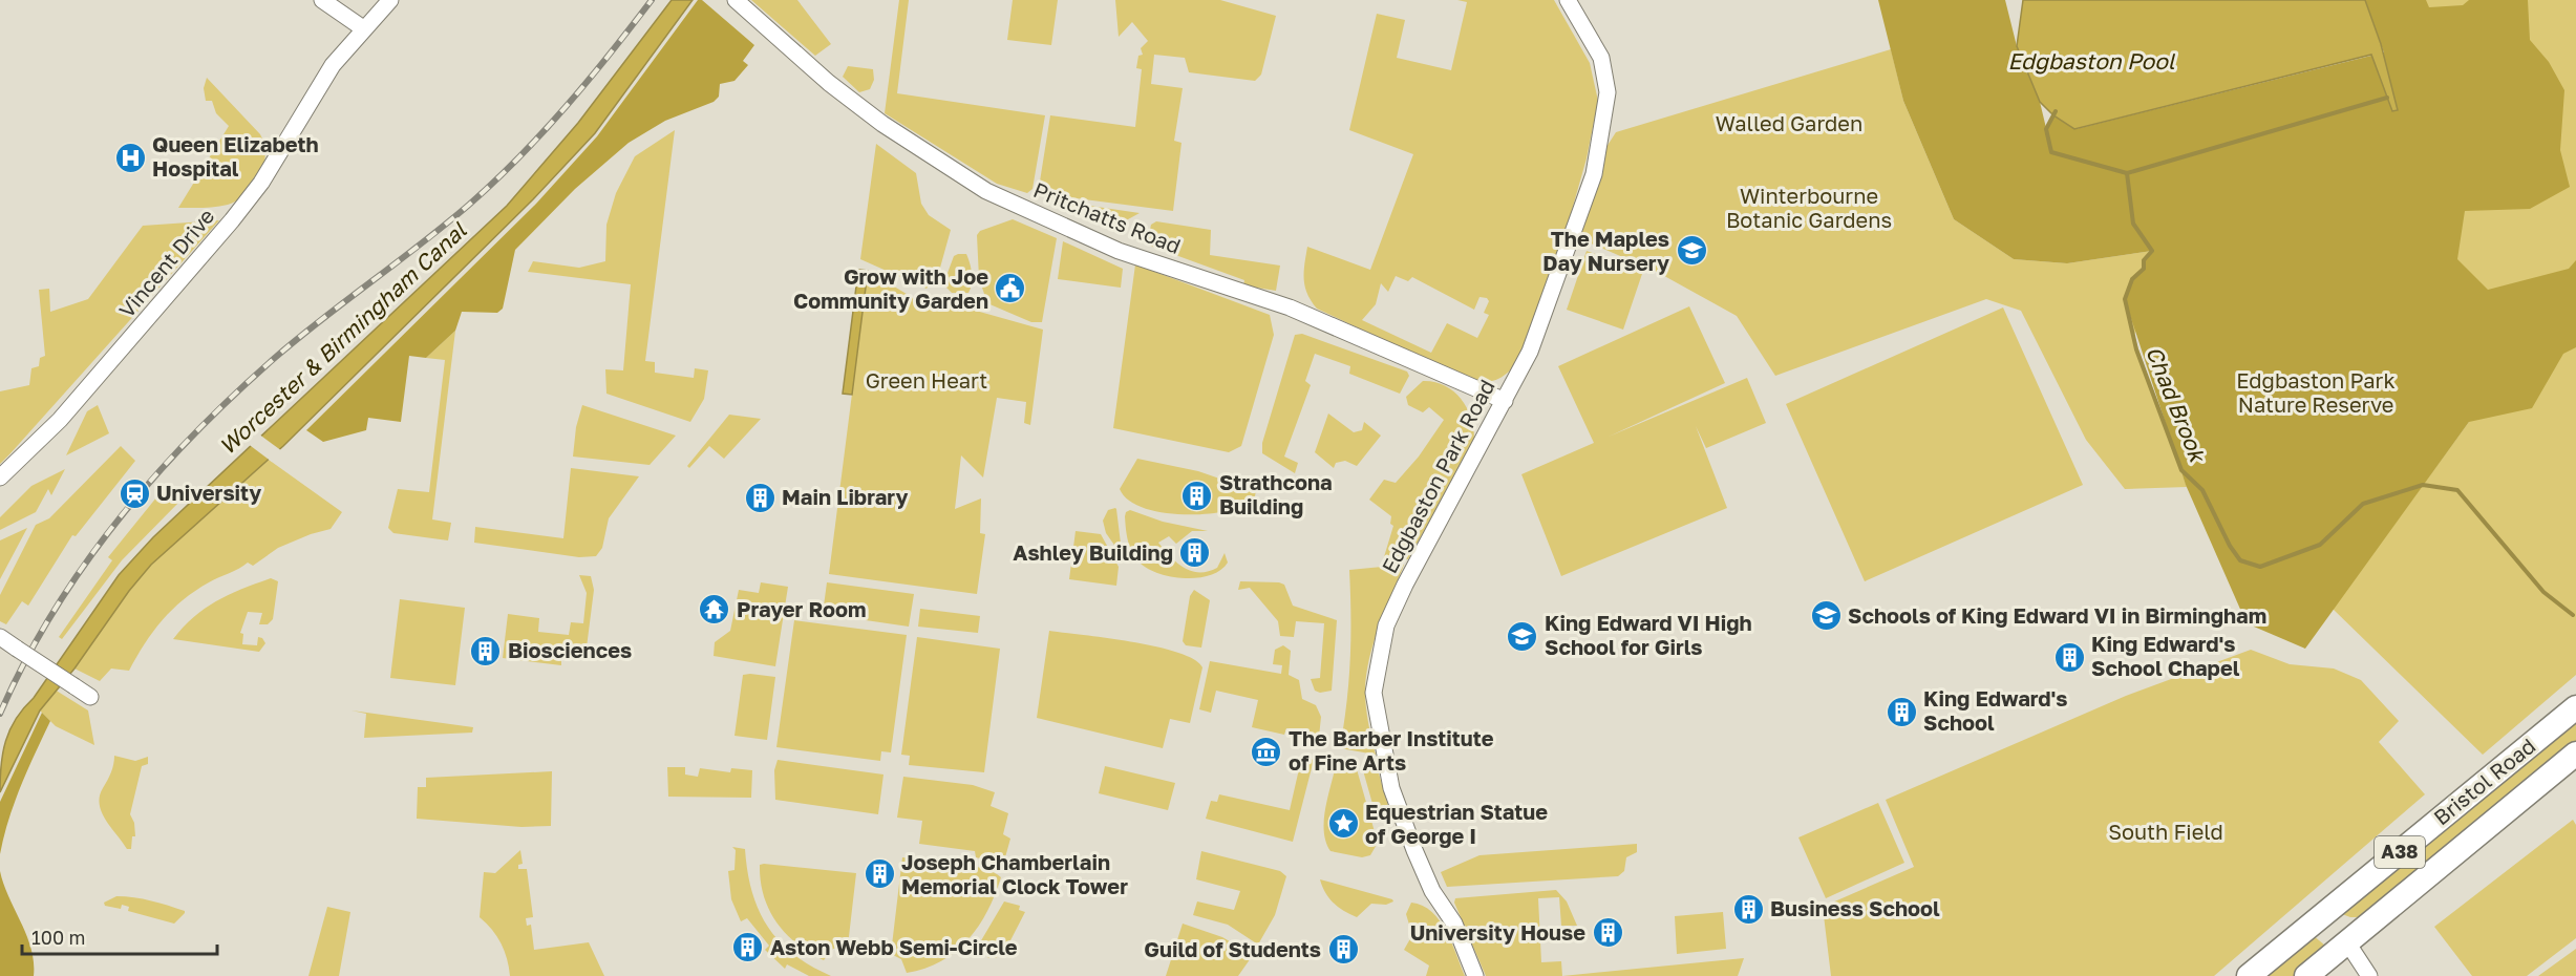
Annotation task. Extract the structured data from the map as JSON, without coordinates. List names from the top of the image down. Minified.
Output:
{"streets":{"highway":["Bristol Road","A38"],"street":["Pritchatts Road","Vincent Drive","Edgbaston Park Road"]},"crossings":[["Pritchatts Road","Edgbaston Park Road"]],"water":["Edgbaston Pool","Worcester & Birmingham Canal","Chad Brook"],"parks":["Walled Garden","Winterbourne Botanic Gardens","Green Heart","Edgbaston Park Nature Reserve","South Field"],"places":{"hospital":["Queen Elizabeth Hospital"],"school or university":["The Maples Day Nursery","Schools of King Edward VI in Birmingham","King Edward VI High School for Girls"],"public building":["Grow with Joe Community Garden"],"station":["University"],"building":["Strathcona Building","Main Library","Ashley Building","Biosciences","King Edward's School Chapel","King Edward's School","Joseph Chamberlain Memorial Clock Tower","Business School","University House","Aston Webb Semi-Circle","Guild of Students"],"temple":["Prayer Room"],"museum":["The Barber Institute of Fine Arts"],"place":["Equestrian Statue of George I"]},"scale_bar":"100 m"}
